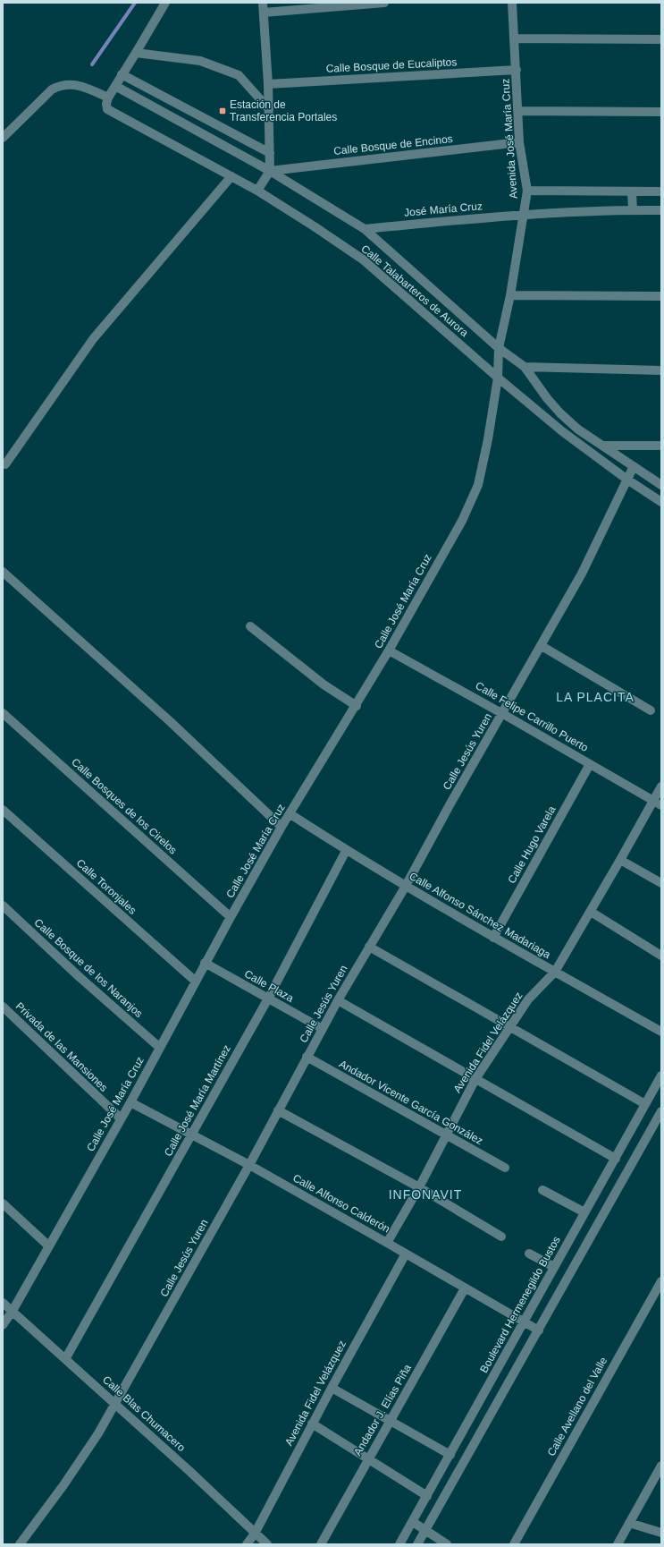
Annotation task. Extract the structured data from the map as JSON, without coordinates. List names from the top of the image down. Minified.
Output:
{"streets":{"street":["Calle Bosque de Eucaliptos","Avenida José María Cruz","Calle Bosque de Encinos","José María Cruz","Calle Talabarteros de Aurora","Calle José María Cruz","Calle Felipe Carrillo Puerto","Calle Jesús Yuren","Calle Bosques de los Cirelos","Calle Hugo Varela","Calle Toronjales","Calle Alfonso Sánchez Madariaga","Calle Bosque de los Naranjos","Calle Plaza","Avenida Fidel Velázquez","Privada de las Mansiones","Calle José María Martínez","Andador Vicente García González","Calle Alfonso Calderón","Boulevard Hermenegildo Bustos","Calle Avellano del Valle","Andador J. Elías Piña","Calle Blas Chumacero"]},"crossings":[["Calle Bosque de Eucaliptos","Avenida José María Cruz"],["Avenida José María Cruz","Calle Bosque de Encinos"],["Avenida José María Cruz","José María Cruz"],["Avenida José María Cruz","Calle Talabarteros de Aurora"],["Avenida José María Cruz","Calle José María Cruz"],["Calle Bosque de Encinos","Calle Talabarteros de Aurora"],["José María Cruz","Calle Talabarteros de Aurora"],["Calle Talabarteros de Aurora","Calle José María Cruz"],["Calle Talabarteros de Aurora","Calle Jesús Yuren"],["Calle José María Cruz","Calle Felipe Carrillo Puerto"],["Calle José María Cruz","Calle Bosques de los Cirelos"],["Calle José María Cruz","Calle Toronjales"],["Calle José María Cruz","Calle Alfonso Sánchez Madariaga"],["Calle José María Cruz","Calle Bosque de los Naranjos"],["Calle José María Cruz","Calle Plaza"],["Calle José María Cruz","Privada de las Mansiones"],["Calle José María Cruz","Calle Alfonso Calderón"],["Calle José María Cruz","Calle Blas Chumacero"],["Calle Felipe Carrillo Puerto","Calle Jesús Yuren"],["Calle Felipe Carrillo Puerto","Calle Hugo Varela"],["Calle Felipe Carrillo Puerto","Avenida Fidel Velázquez"],["Calle Jesús Yuren","Calle Alfonso Sánchez Madariaga"],["Calle Jesús Yuren","Calle Plaza"],["Calle Jesús Yuren","Andador Vicente García González"],["Calle Jesús Yuren","Calle Alfonso Calderón"],["Calle Jesús Yuren","Calle Blas Chumacero"],["Calle Hugo Varela","Calle Alfonso Sánchez Madariaga"],["Calle Alfonso Sánchez Madariaga","Avenida Fidel Velázquez"],["Calle Alfonso Sánchez Madariaga","Calle José María Martínez"],["Calle Plaza","Calle José María Martínez"],["Avenida Fidel Velázquez","Andador Vicente García González"],["Avenida Fidel Velázquez","Calle Alfonso Calderón"],["Avenida Fidel Velázquez","Calle Blas Chumacero"],["Calle José María Martínez","Calle Alfonso Calderón"],["Calle José María Martínez","Calle Blas Chumacero"],["Calle Alfonso Calderón","Boulevard Hermenegildo Bustos"],["Calle Alfonso Calderón","Andador J. Elías Piña"]],"districts":["LA PLACITA","INFONAVIT"],"places":{"transit":["Estación de Transferencia Portales"]}}
